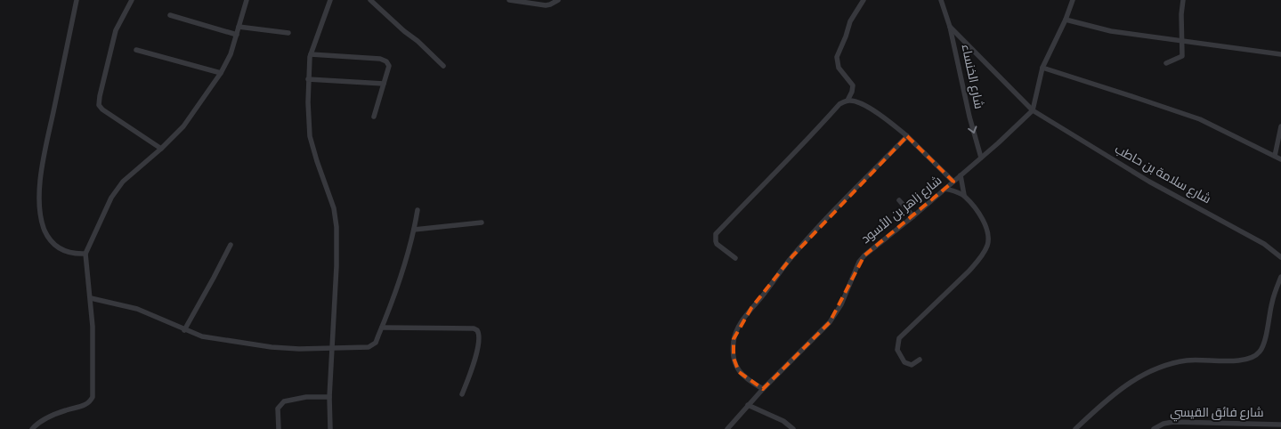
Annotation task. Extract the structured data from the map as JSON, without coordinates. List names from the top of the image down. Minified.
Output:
{"streets":{"street":["شارع الخنساء","شارع سلامة بن حاطب","شارع زاهر بن الأسود","شارع فائق القيسي"]},"crossings":[["شارع الخنساء","شارع سلامة بن حاطب"],["شارع الخنساء","شارع زاهر بن الأسود"],["شارع سلامة بن حاطب","شارع زاهر بن الأسود"]],"one_way":["شارع الخنساء"]}
